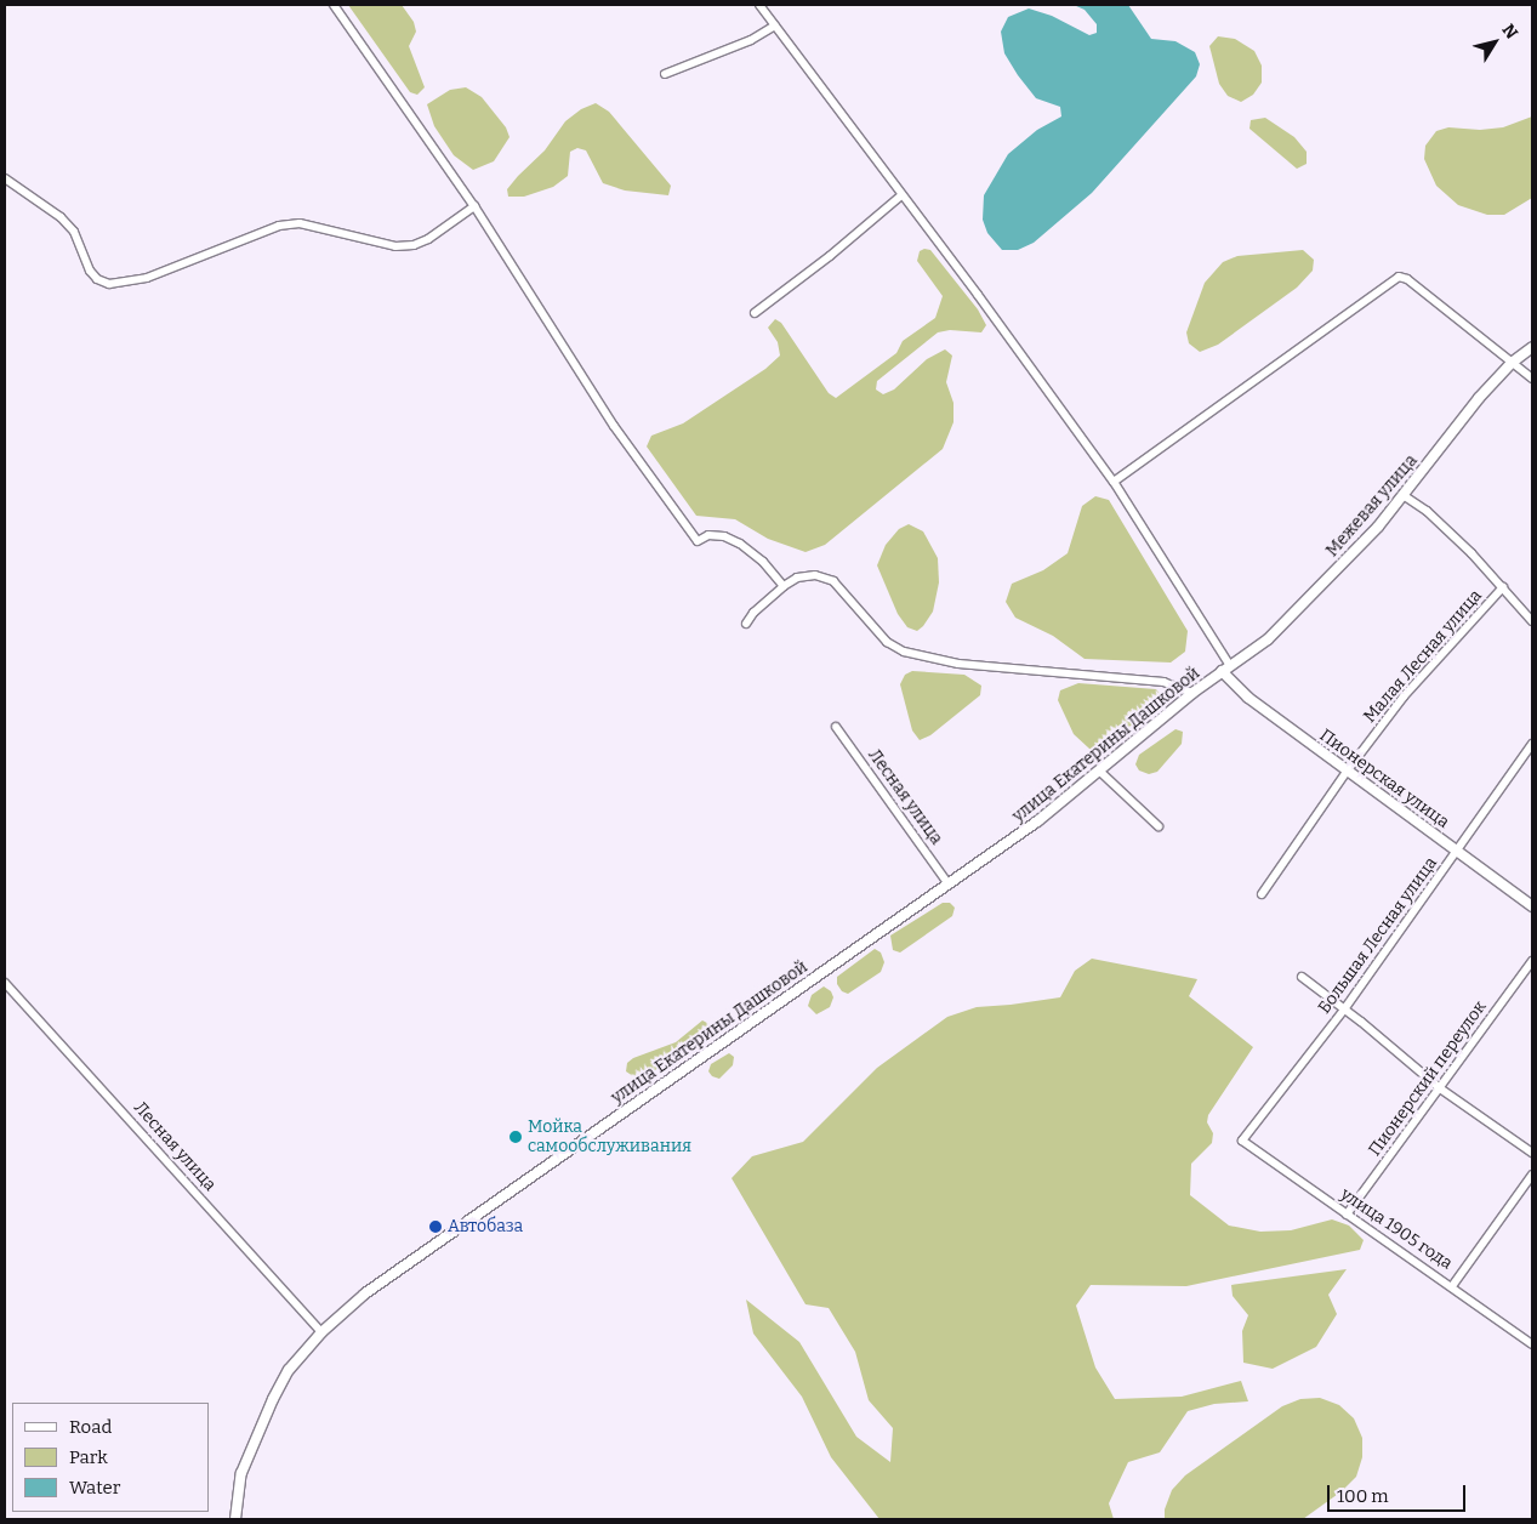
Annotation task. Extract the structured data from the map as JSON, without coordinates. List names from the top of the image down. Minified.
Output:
{"streets":{"street":["Межевая улица","Малая Лесная улица","улица Екатерины Дашковой","Пионерская улица","Лесная улица","Большая Лесная улица","Пионерский переулок","улица 1905 года"]},"crossings":[["Межевая улица","улица Екатерины Дашковой"],["Межевая улица","Пионерская улица"],["Малая Лесная улица","Пионерская улица"],["улица Екатерины Дашковой","Пионерская улица"],["улица Екатерины Дашковой","Лесная улица"],["Пионерская улица","Большая Лесная улица"],["Большая Лесная улица","улица 1905 года"],["Пионерский переулок","улица 1905 года"]],"places":["Мойка самообслуживания","Автобаза"],"legend":["Road","Park","Water"],"scale_bar":"100 m","north":"top right"}
